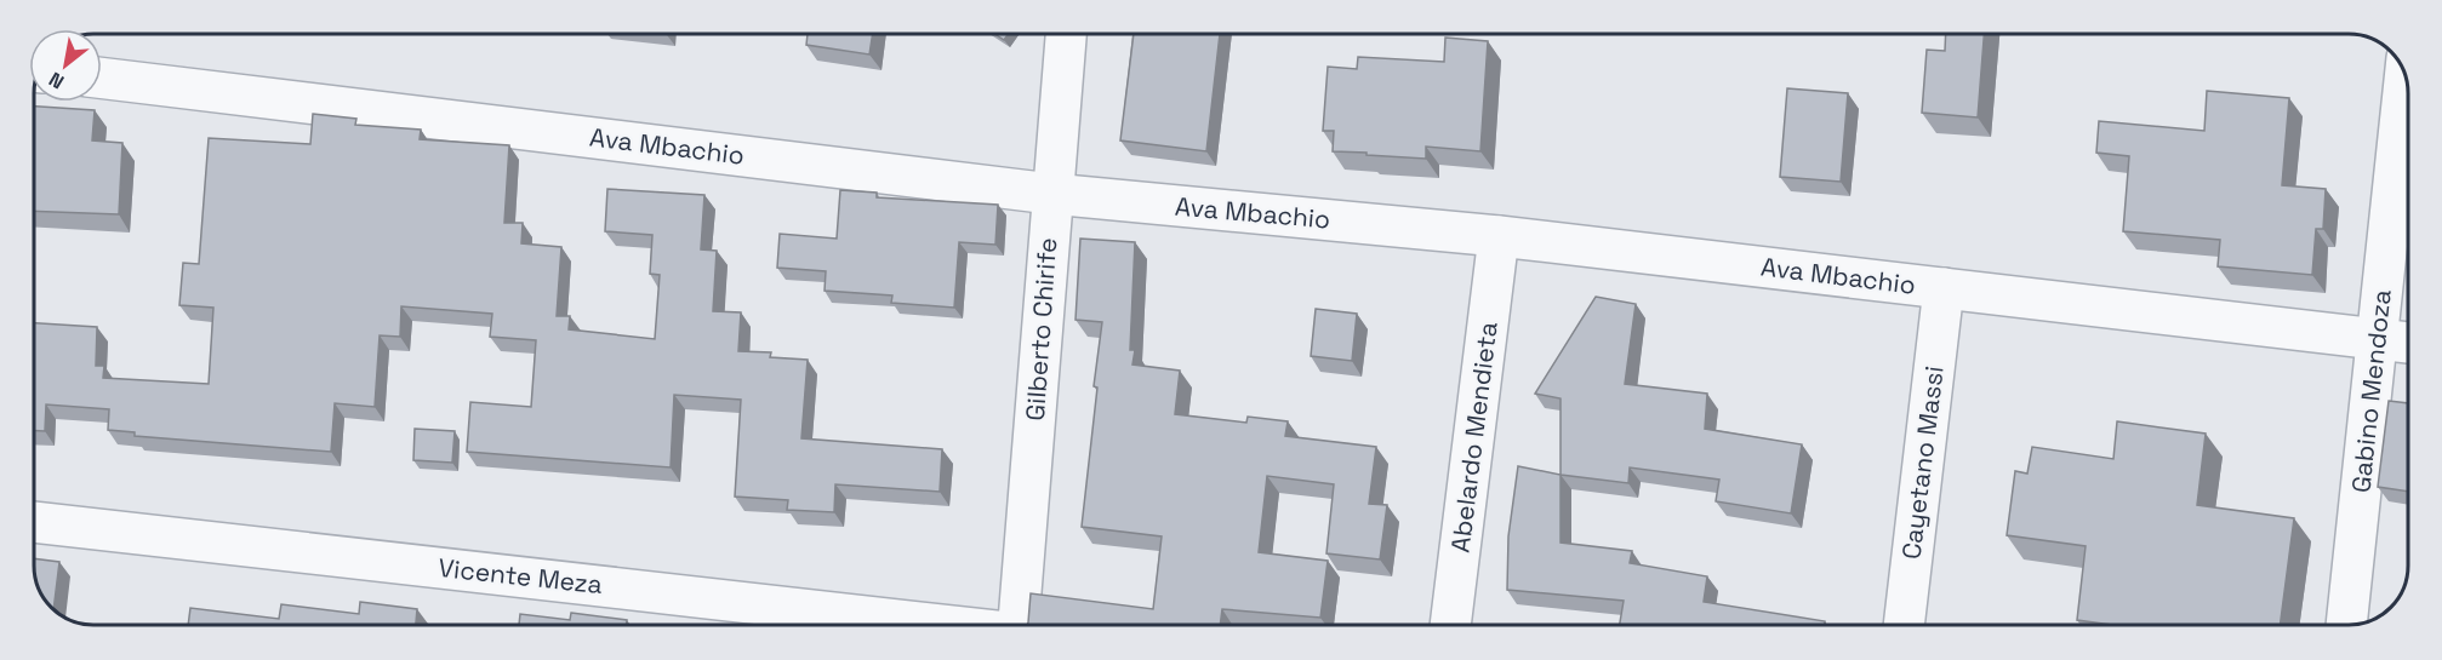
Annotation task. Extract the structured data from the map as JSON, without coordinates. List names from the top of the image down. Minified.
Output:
{"streets":{"street":["Ava Mbachio","Gilberto Chirife","Gabino Mendoza","Abelardo Mendieta","Cayetano Massi","Vicente Meza"]},"crossings":[["Ava Mbachio","Gilberto Chirife"],["Ava Mbachio","Gabino Mendoza"],["Ava Mbachio","Abelardo Mendieta"],["Ava Mbachio","Cayetano Massi"]],"north":"bottom left"}
